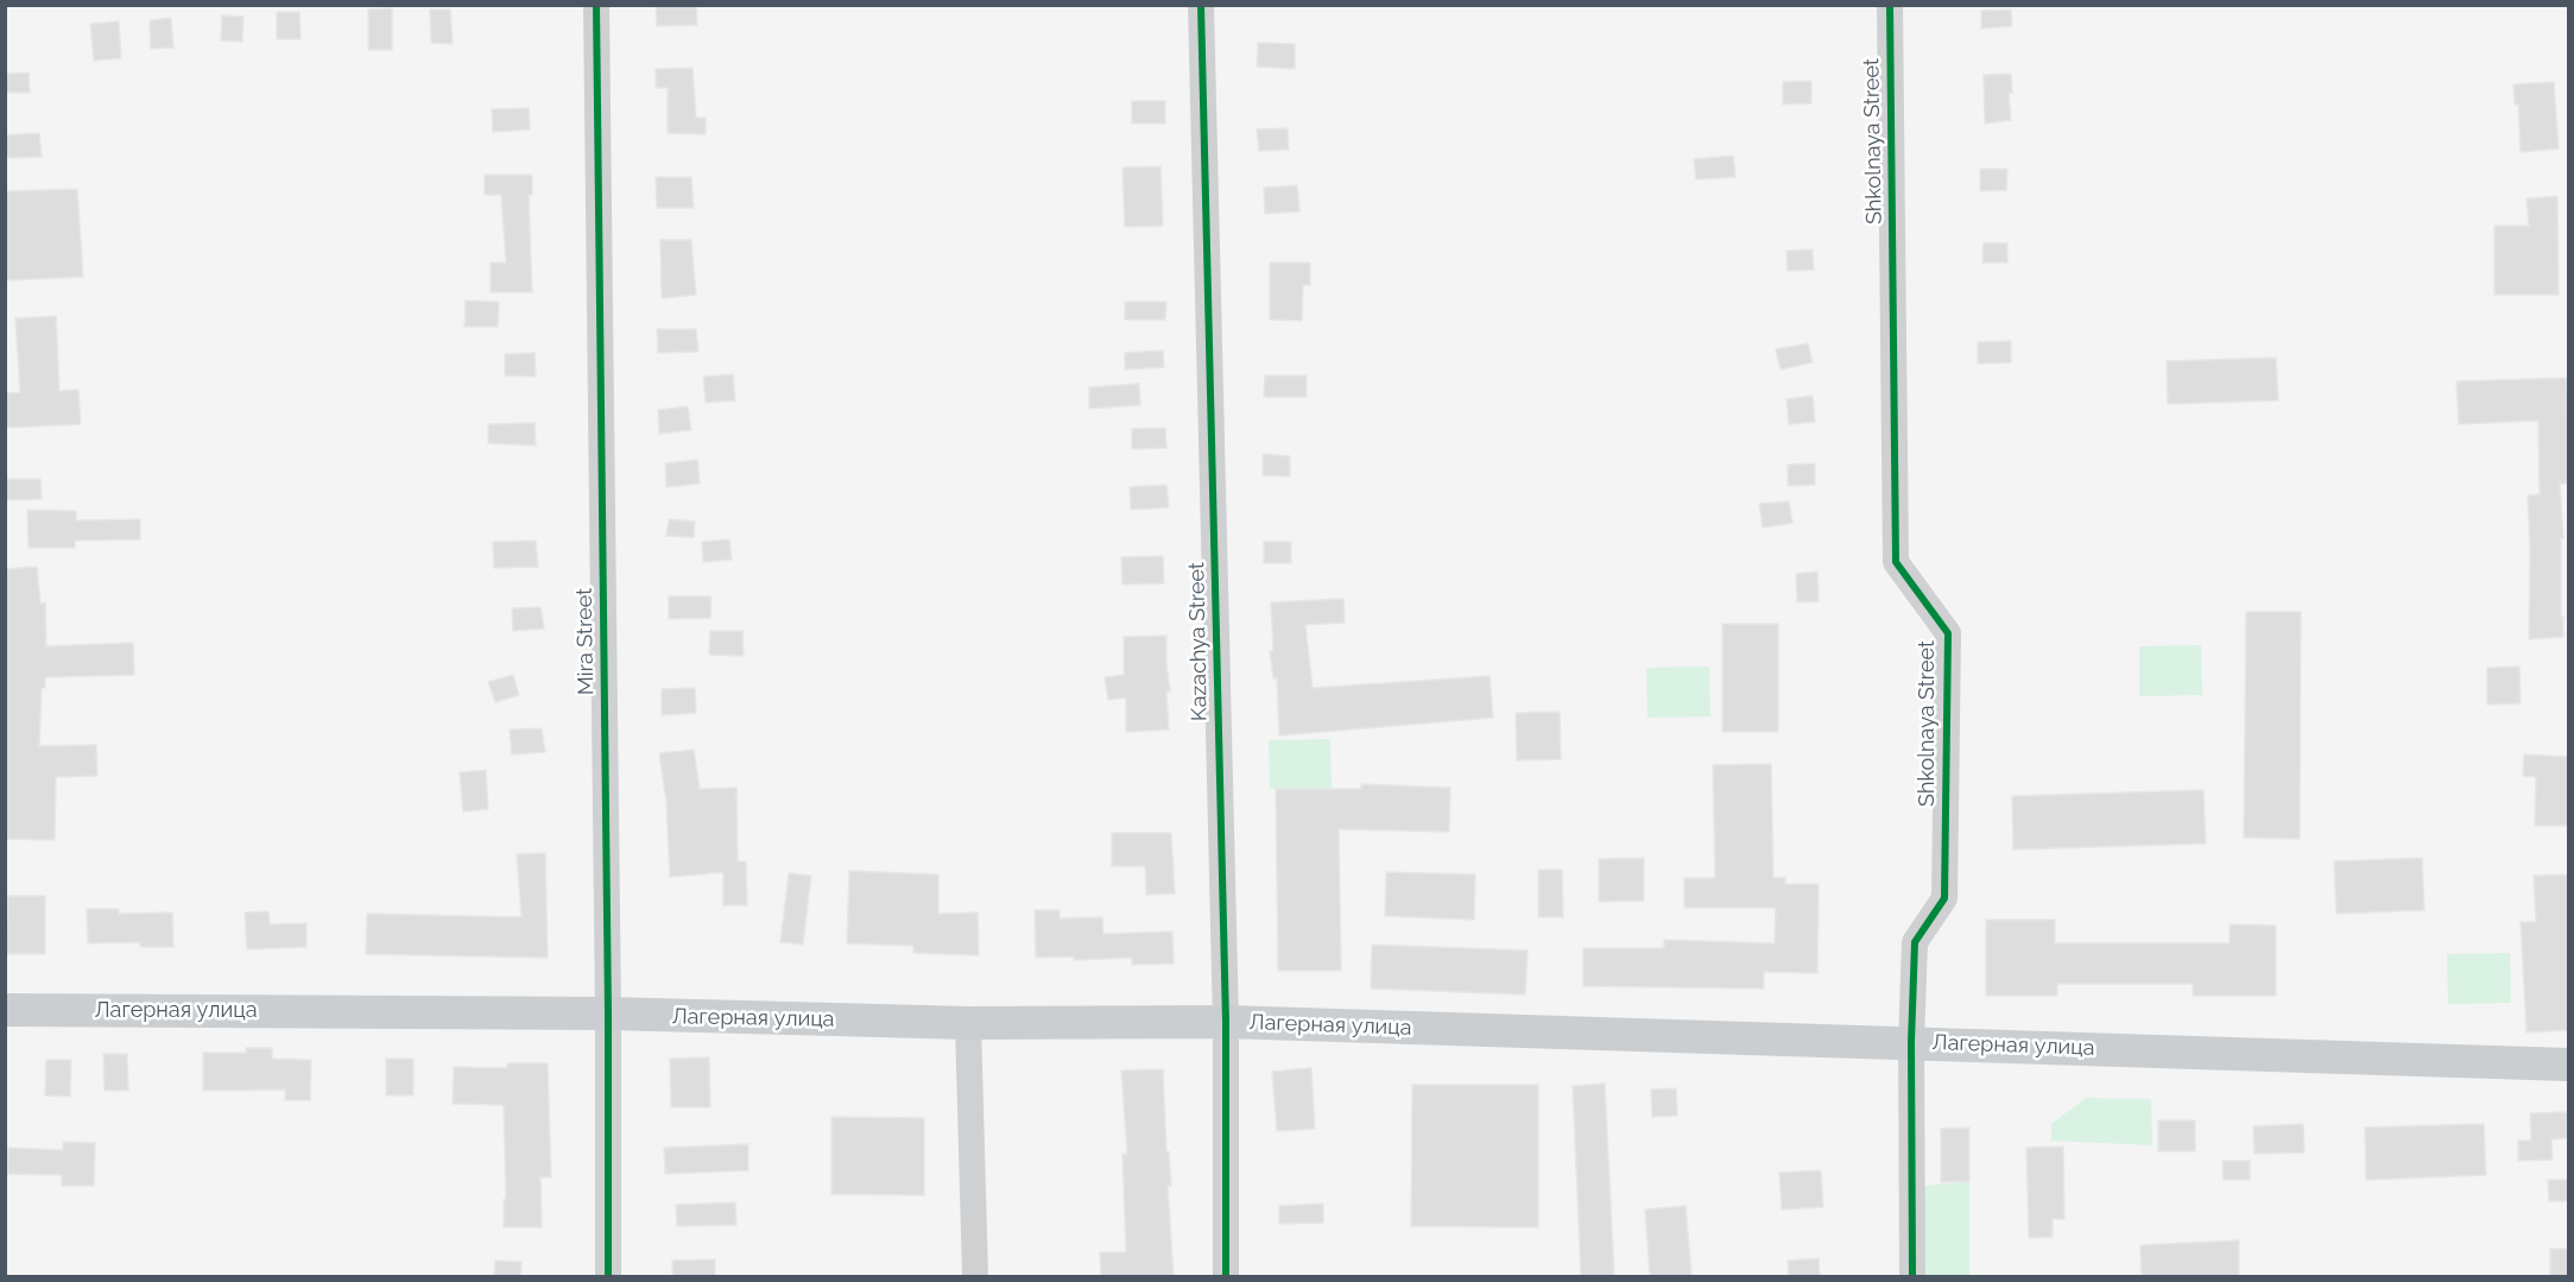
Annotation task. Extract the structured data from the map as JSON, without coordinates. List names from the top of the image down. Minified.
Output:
{"streets":{"main road":["Лагерная улица"],"street":["Shkolnaya Street","Mira Street","Kazachya Street"]},"crossings":[["Shkolnaya Street","Лагерная улица"],["Mira Street","Лагерная улица"],["Kazachya Street","Лагерная улица"]]}
